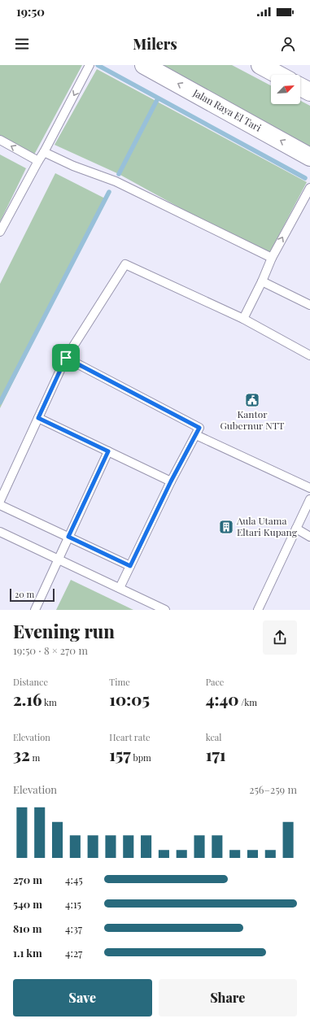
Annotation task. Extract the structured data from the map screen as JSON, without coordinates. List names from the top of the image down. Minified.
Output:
{"streets":{"main road":["Jalan Raya El Tari"]},"one_way":["Jalan Raya El Tari"],"places":{"public building":["Kantor Gubernur NTT"],"building":["Aula Utama Eltari Kupang"]},"scale_bar":"20 m","north":"top right","page":{"status":"19:50","header":"Milers","scale":"20 m","heading":["Evening run","19:50 · 8 × 270 m"],"stats":[["Distance","2.16 km"],["Time","10:05"],["Pace","4:40 /km"],["Elevation","32 m"],["Heart rate","157 bpm"],["kcal","171"]],"chart":["Elevation","256–259 m"],"list":[{"name":"270 m","note":"4:45"},{"name":"540 m","note":"4:15"},{"name":"810 m","note":"4:37"},{"name":"1.1 km","note":"4:27"}],"buttons":["Save","Share"]}}
